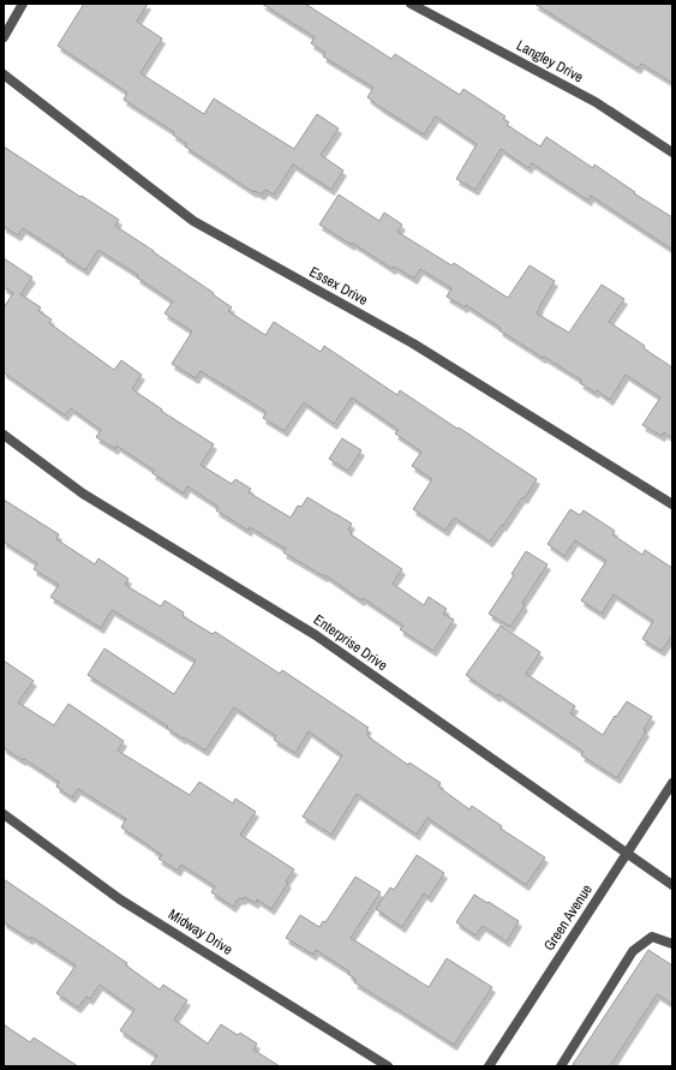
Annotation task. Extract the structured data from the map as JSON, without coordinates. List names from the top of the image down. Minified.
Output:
{"streets":{"street":["Langley Drive","Essex Drive","Enterprise Drive","Green Avenue","Midway Drive"]},"crossings":[["Enterprise Drive","Green Avenue"]]}
